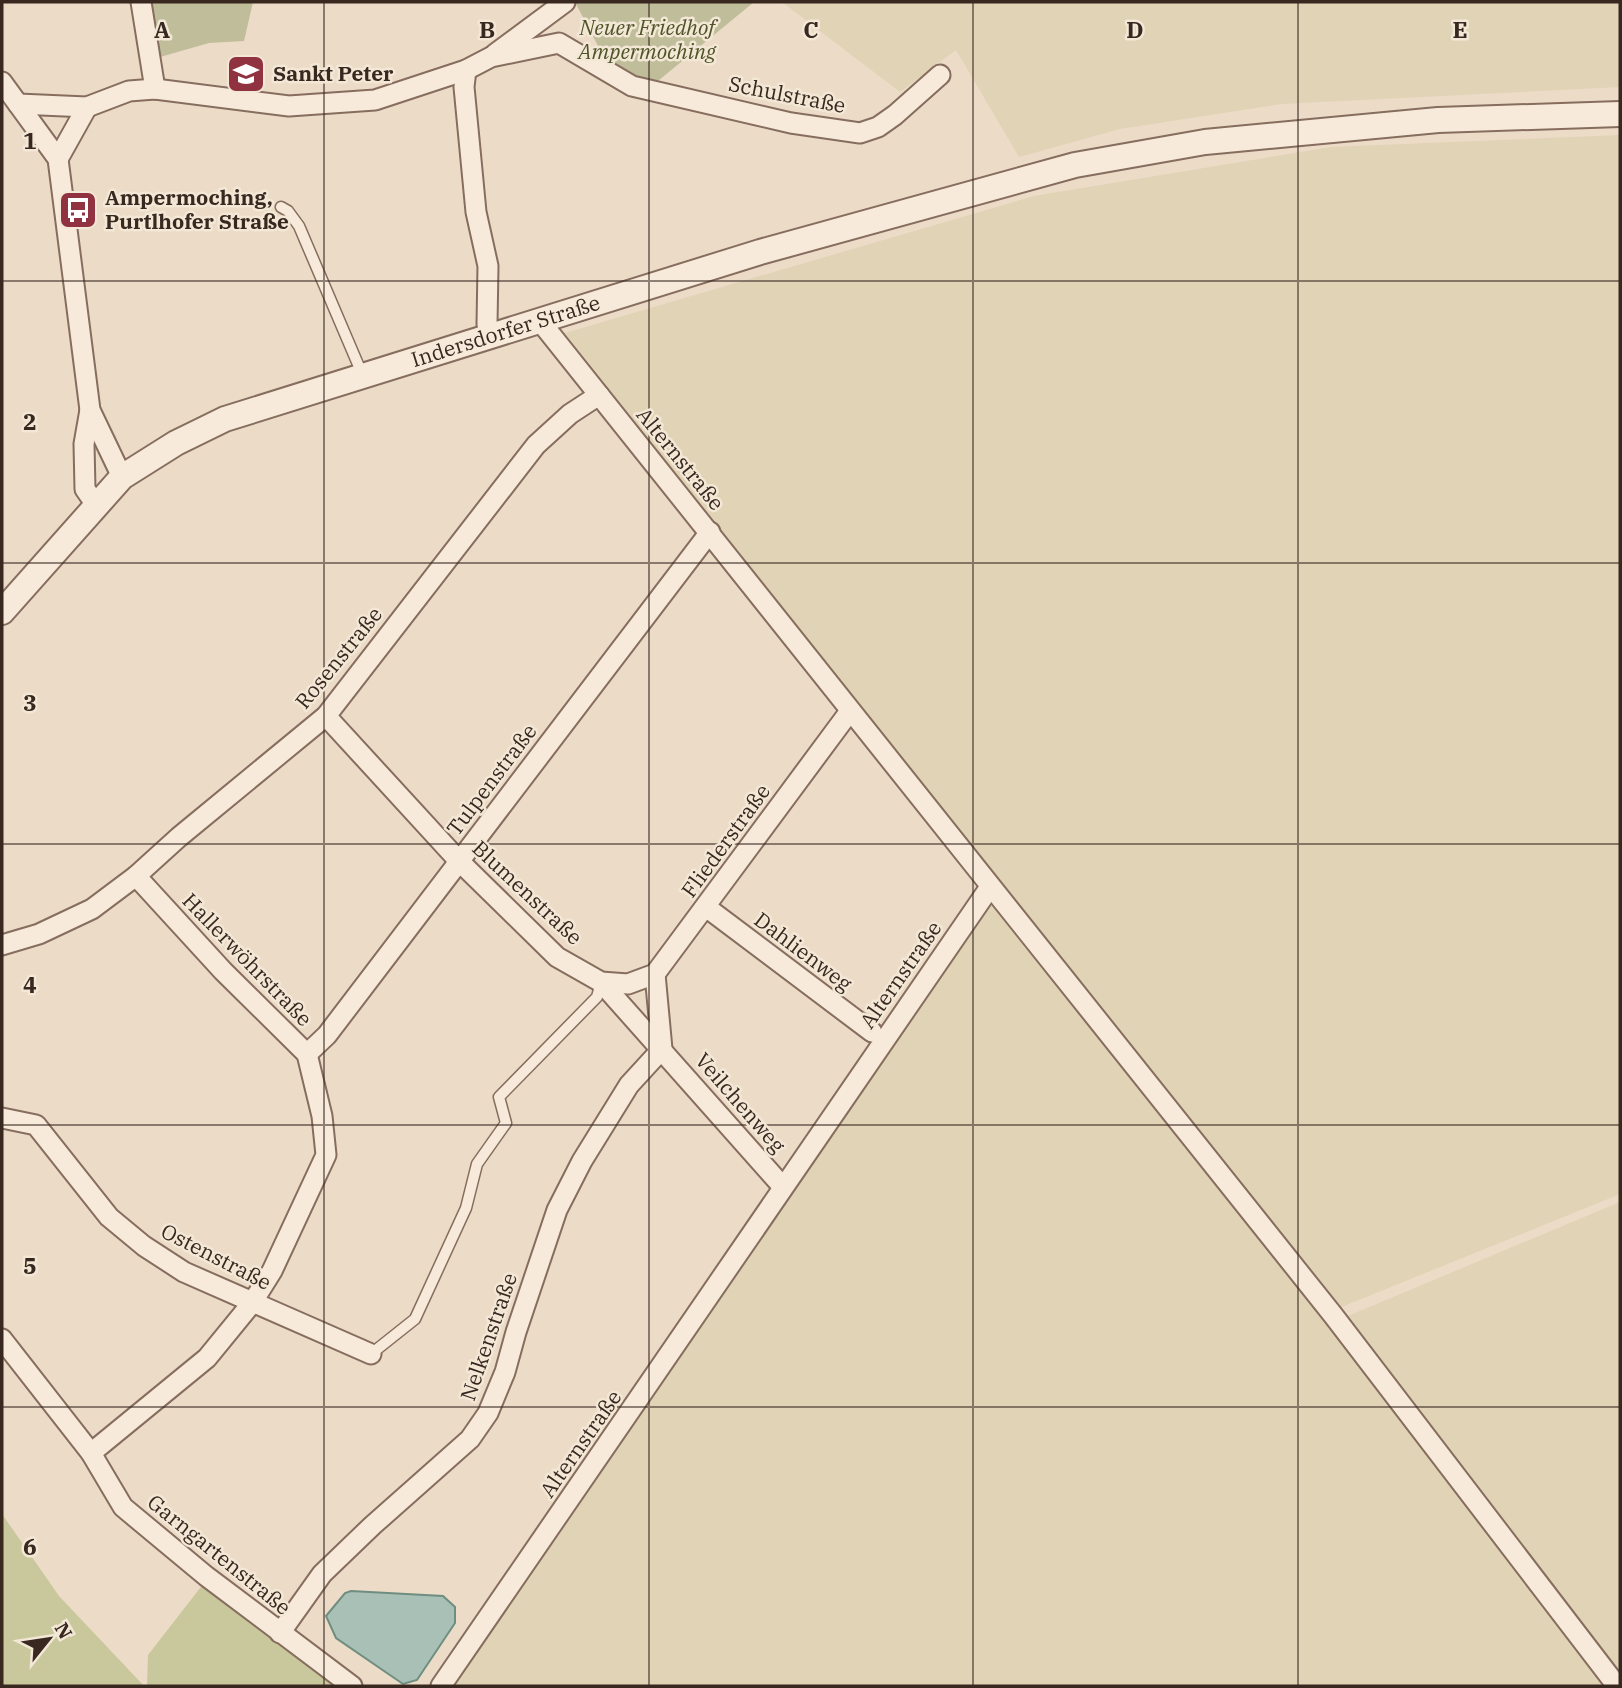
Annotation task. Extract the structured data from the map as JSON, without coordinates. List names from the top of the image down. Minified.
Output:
{"streets":{"street":["Schulstraße","Indersdorfer Straße","Alternstraße","Rosenstraße","Tulpenstraße","Fliederstraße","Blumenstraße","Dahlienweg","Hallerwöhrstraße","Veilchenweg","Ostenstraße","Nelkenstraße","Garngartenstraße"]},"crossings":[["Indersdorfer Straße","Alternstraße"],["Alternstraße","Rosenstraße"],["Alternstraße","Tulpenstraße"],["Alternstraße","Fliederstraße"],["Alternstraße","Veilchenweg"],["Rosenstraße","Blumenstraße"],["Rosenstraße","Hallerwöhrstraße"],["Tulpenstraße","Blumenstraße"],["Tulpenstraße","Hallerwöhrstraße"],["Fliederstraße","Blumenstraße"],["Fliederstraße","Dahlienweg"],["Blumenstraße","Veilchenweg"],["Hallerwöhrstraße","Ostenstraße"],["Hallerwöhrstraße","Garngartenstraße"],["Veilchenweg","Nelkenstraße"],["Nelkenstraße","Garngartenstraße"]],"parks":["Neuer Friedhof Ampermoching"],"places":{"school or university":["Sankt Peter"],"bus stop":["Ampermoching, Purtlhofer Straße"]},"north":"top right","grid":{"columns":["A","B","C","D","E"],"rows":["1","2","3","4","5","6"]}}
